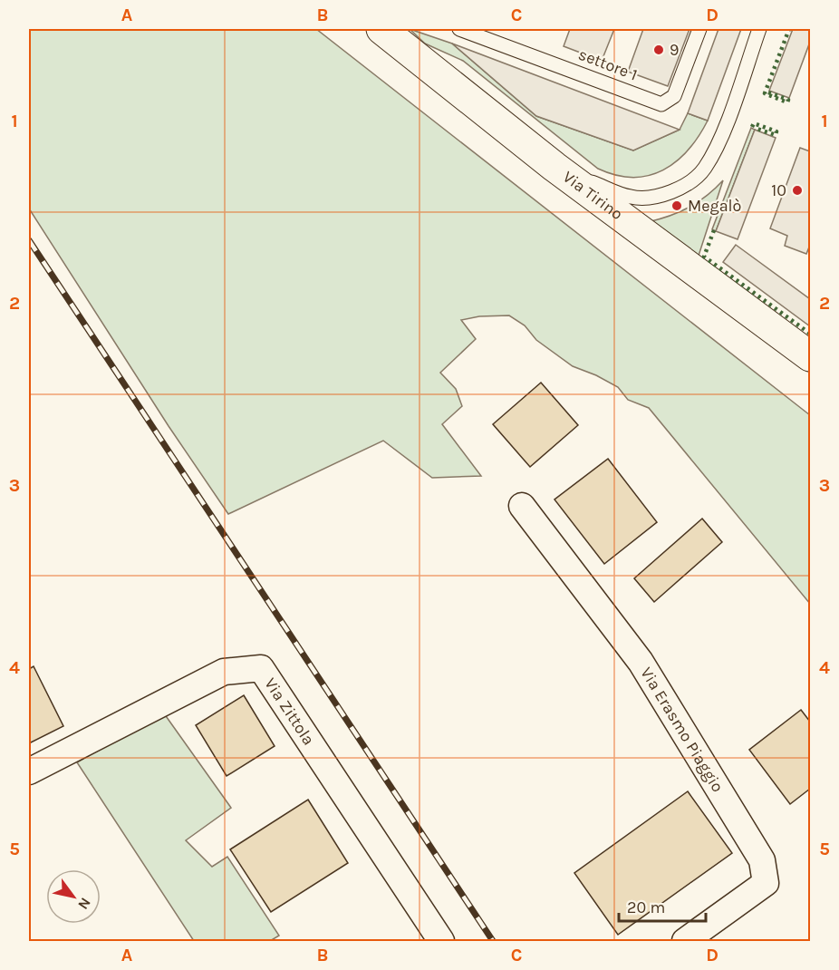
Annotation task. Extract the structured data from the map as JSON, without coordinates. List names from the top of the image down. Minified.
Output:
{"streets":{"street":["Via Tirino","Via Zittola","Via Erasmo Piaggio"],"lane":["settore 1"]},"places":["9","10","Megalò"],"scale_bar":"20 m","north":"bottom right","grid":{"columns":["A","B","C","D"],"rows":["1","2","3","4","5"]}}
